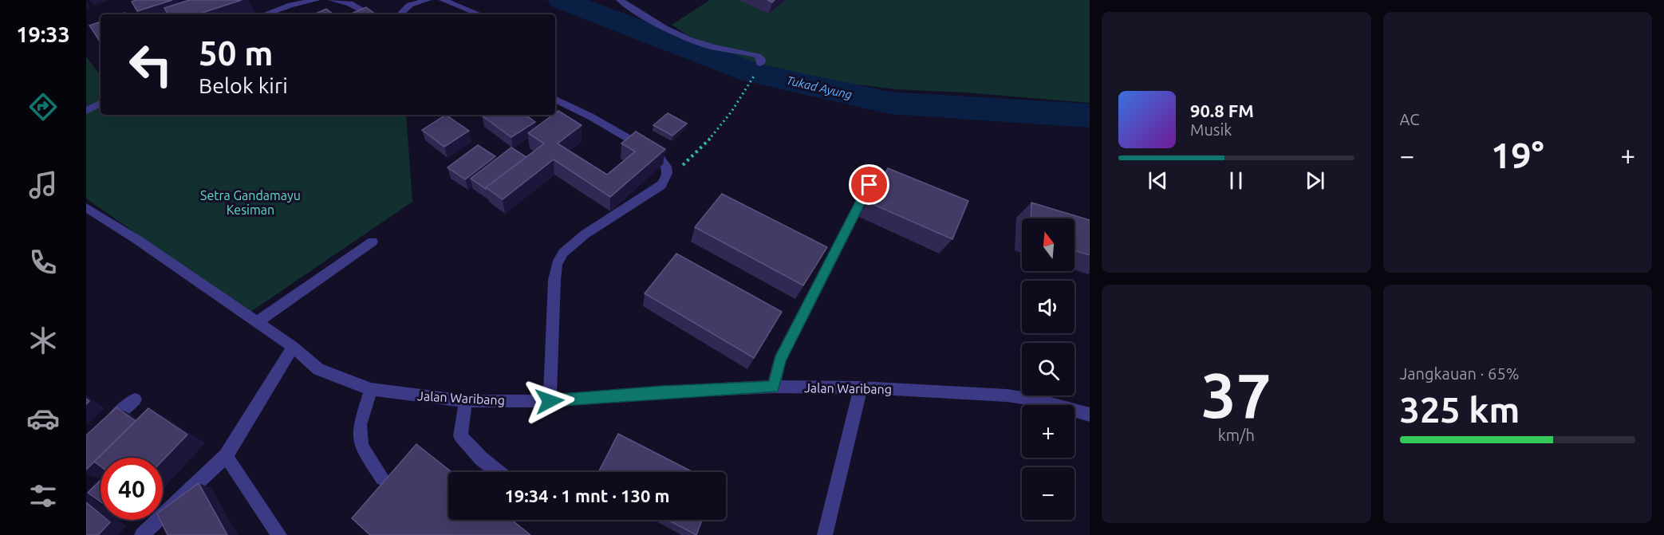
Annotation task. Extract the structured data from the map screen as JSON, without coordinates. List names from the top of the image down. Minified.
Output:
{"streets":{"street":["Jalan Waribang"]},"water":["Tukad Ayung"],"parks":["Setra Gandamayu Kesiman"],"north":"top","page":{"tabs":"19:33","tile":["AC",["37","km/h"],["Jangkauan · 65%","325 km"]],"turn":["50 m","Belok kiri"],"song":["90.8 FM","Musik"],"heat":["−","19°","+"],"map_buttons":["+","−"],"limit":"40","trip":"19:34 · 1 mnt · 130 m"}}
